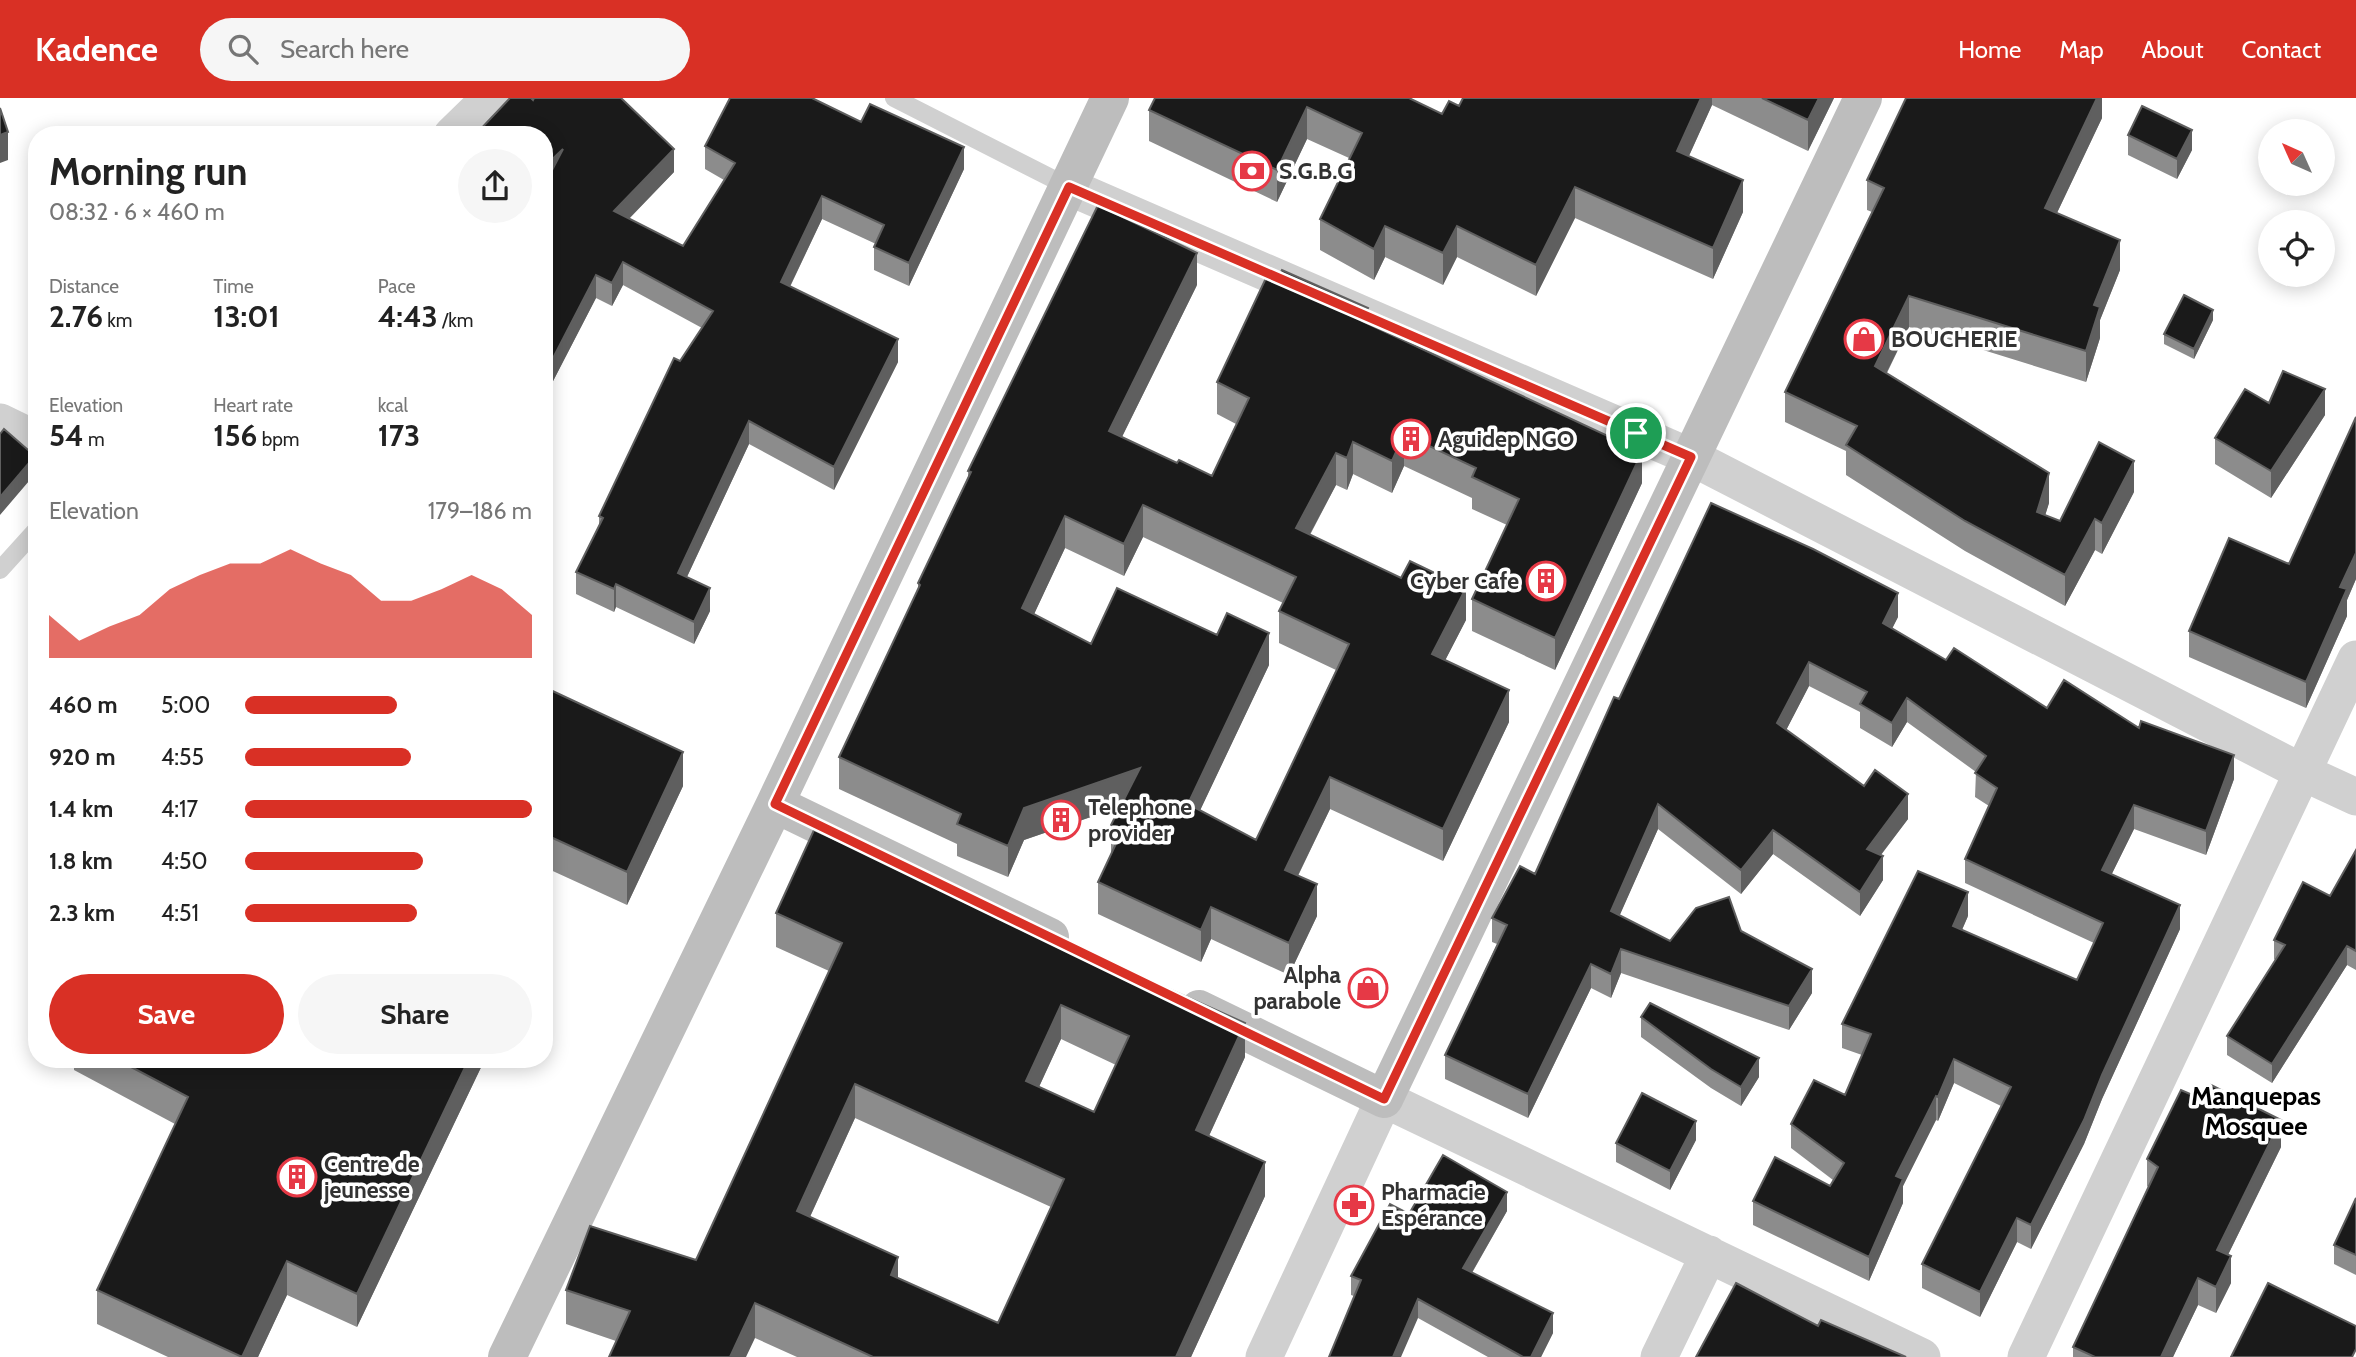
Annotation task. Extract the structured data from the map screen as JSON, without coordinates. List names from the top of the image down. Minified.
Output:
{"districts":["Manquepas Mosquee"],"places":{"bank":["S.G.B.G"],"shop":["BOUCHERIE","Alpha parabole"],"building":["Aguidep NGO","Cyber Cafe","Telephone provider","Centre de jeunesse"],"pharmacy":["Pharmacie Espérance"]},"north":"top left","page":{"header":"Kadence","search":"Search here","nav":["Home","Map","About","Contact"],"heading":["Morning run","08:32 · 6 × 460 m"],"stats":[["Distance","2.76 km"],["Time","13:01"],["Pace","4:43 /km"],["Elevation","54 m"],["Heart rate","156 bpm"],["kcal","173"]],"chart":["Elevation","179–186 m"],"list":[{"name":"460 m","note":"5:00"},{"name":"920 m","note":"4:55"},{"name":"1.4 km","note":"4:17"},{"name":"1.8 km","note":"4:50"},{"name":"2.3 km","note":"4:51"}],"buttons":["Save","Share"]}}
